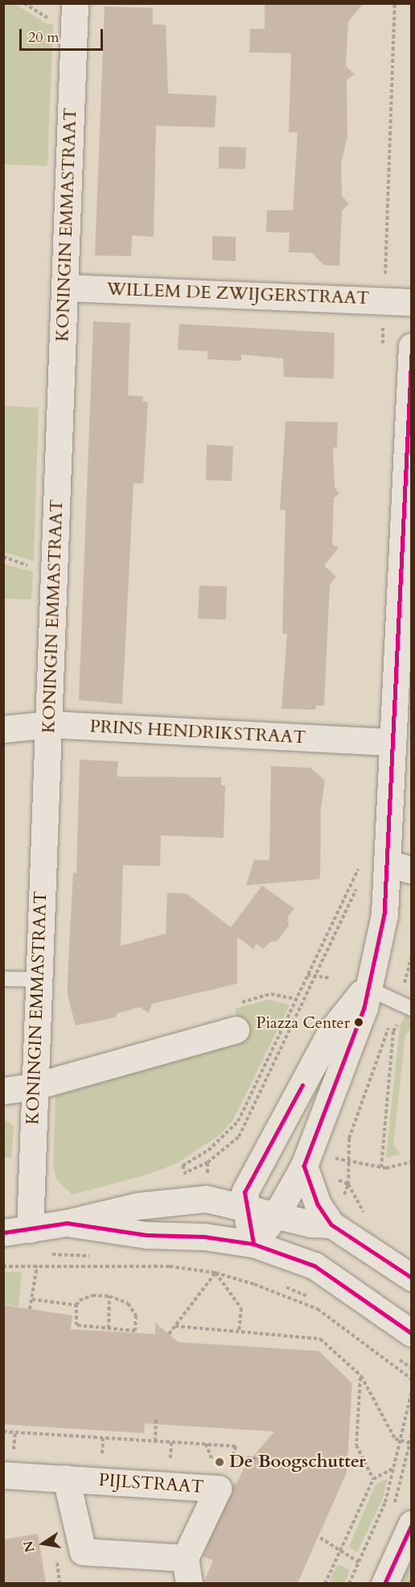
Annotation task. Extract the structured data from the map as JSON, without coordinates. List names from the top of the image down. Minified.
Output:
{"streets":{"street":["KONINGIN EMMASTRAAT","WILLEM DE ZWIJGERSTRAAT","PRINS HENDRIKSTRAAT","PIJLSTRAAT"]},"crossings":[["KONINGIN EMMASTRAAT","WILLEM DE ZWIJGERSTRAAT"],["KONINGIN EMMASTRAAT","PRINS HENDRIKSTRAAT"]],"places":["Piazza Center","De Boogschutter"],"scale_bar":"20 m","north":"left"}
